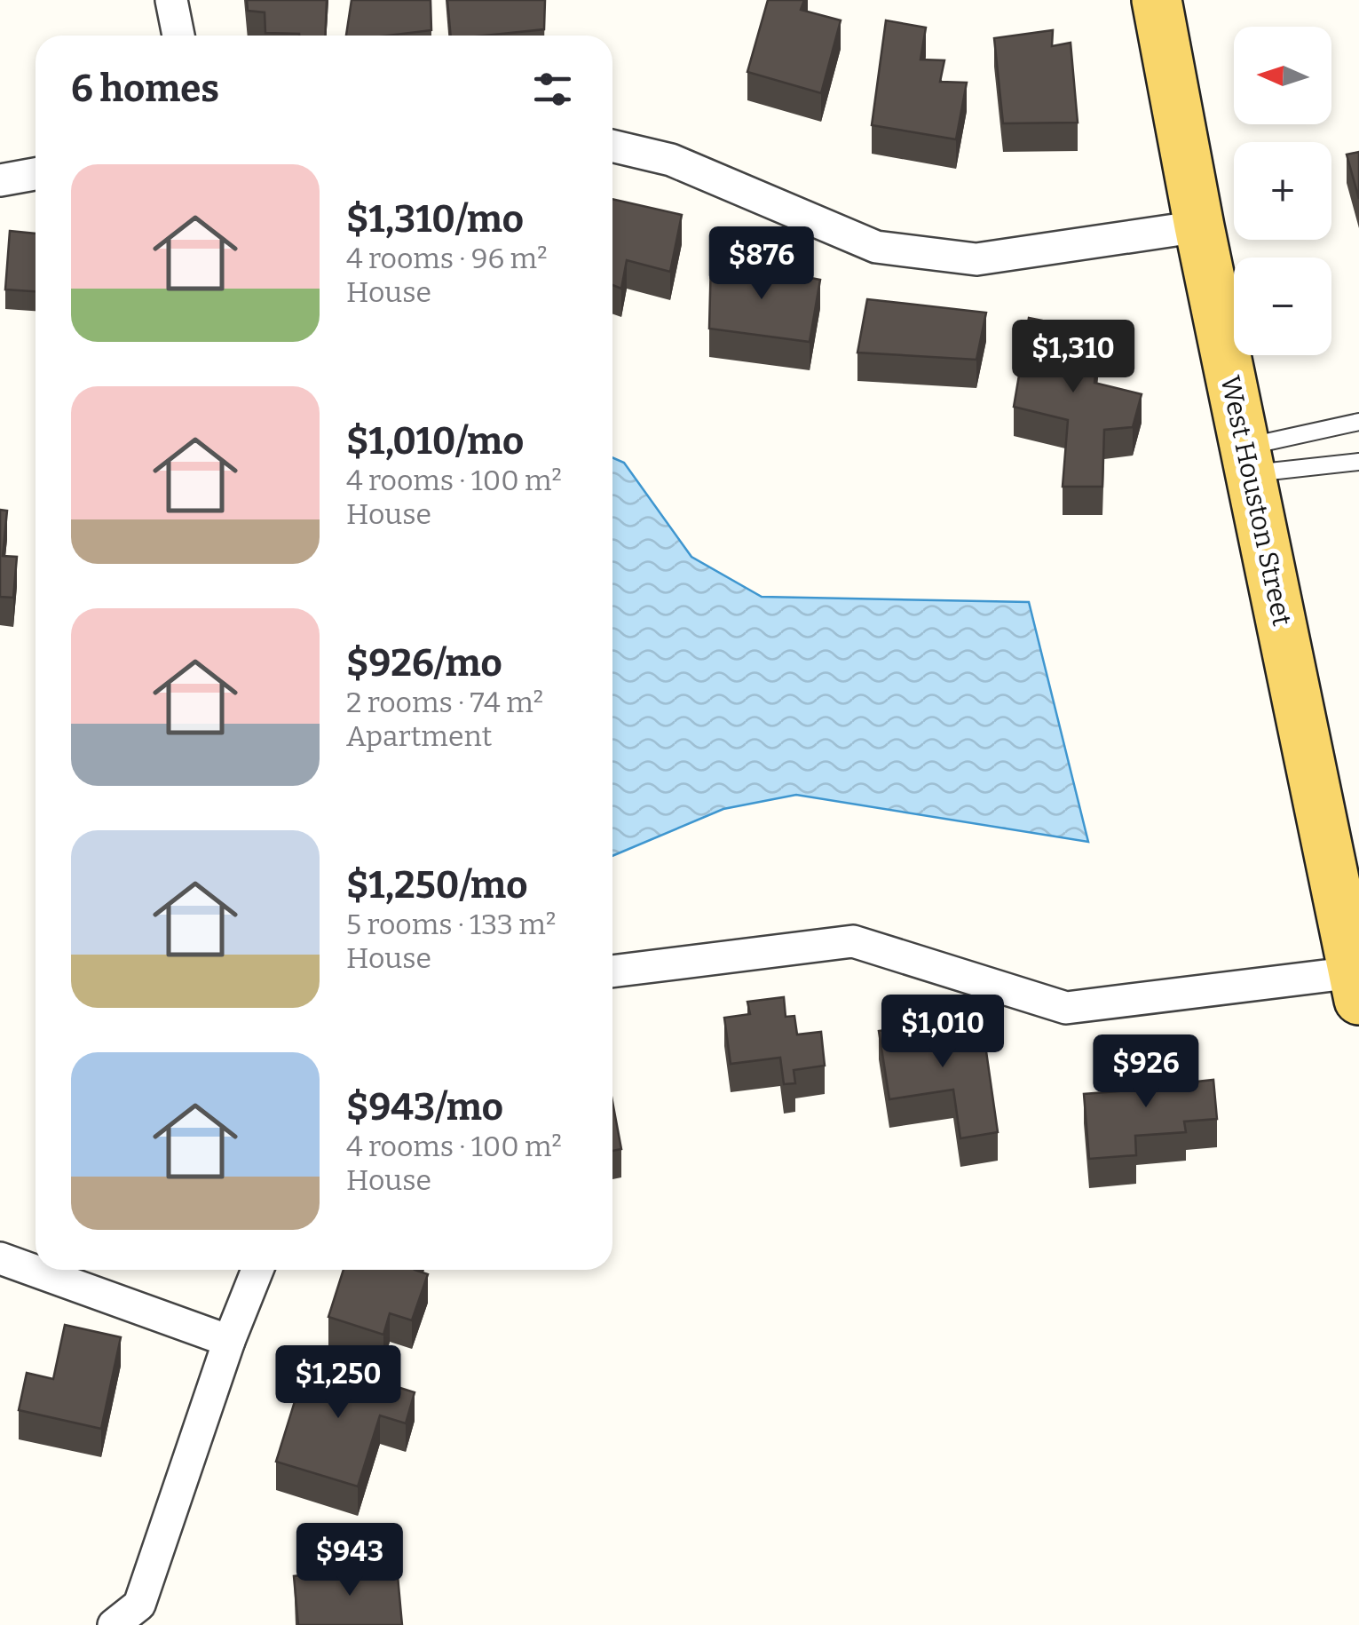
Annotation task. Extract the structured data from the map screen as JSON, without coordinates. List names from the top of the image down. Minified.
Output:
{"streets":{"main road":["West Houston Street"]},"north":"left","page":{"map_buttons":["+","−"],"heading":"6 homes","list":[{"name":"$1,310/mo","note":"4 rooms · 96 m² · House"},{"name":"$1,010/mo","note":"4 rooms · 100 m² · House"},{"name":"$926/mo","note":"2 rooms · 74 m² · Apartment"},{"name":"$1,250/mo","note":"5 rooms · 133 m² · House"},{"name":"$943/mo","note":"4 rooms · 100 m² · House"}],"price":["$876","$1,310","$1,010","$926","$1,250","$943"]}}
